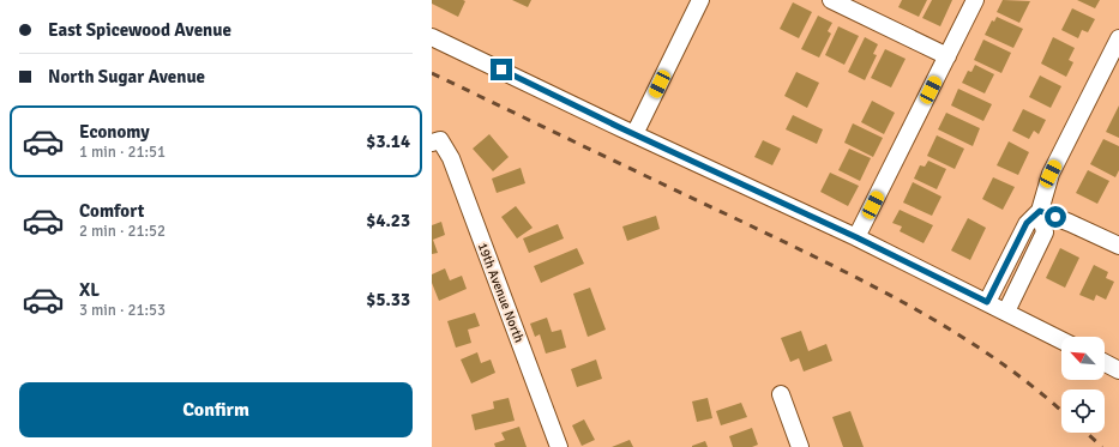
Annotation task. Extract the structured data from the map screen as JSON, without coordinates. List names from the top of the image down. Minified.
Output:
{"streets":{"street":["19th Avenue North"]},"north":"top left","page":{"banner":["East Spicewood Avenue","North Sugar Avenue"],"list":[{"name":"Economy","note":"1 min · 21:51","value":"$3.14"},{"name":"Comfort","note":"2 min · 21:52","value":"$4.23"},{"name":"XL","note":"3 min · 21:53","value":"$5.33"}],"buttons":"Confirm"}}
